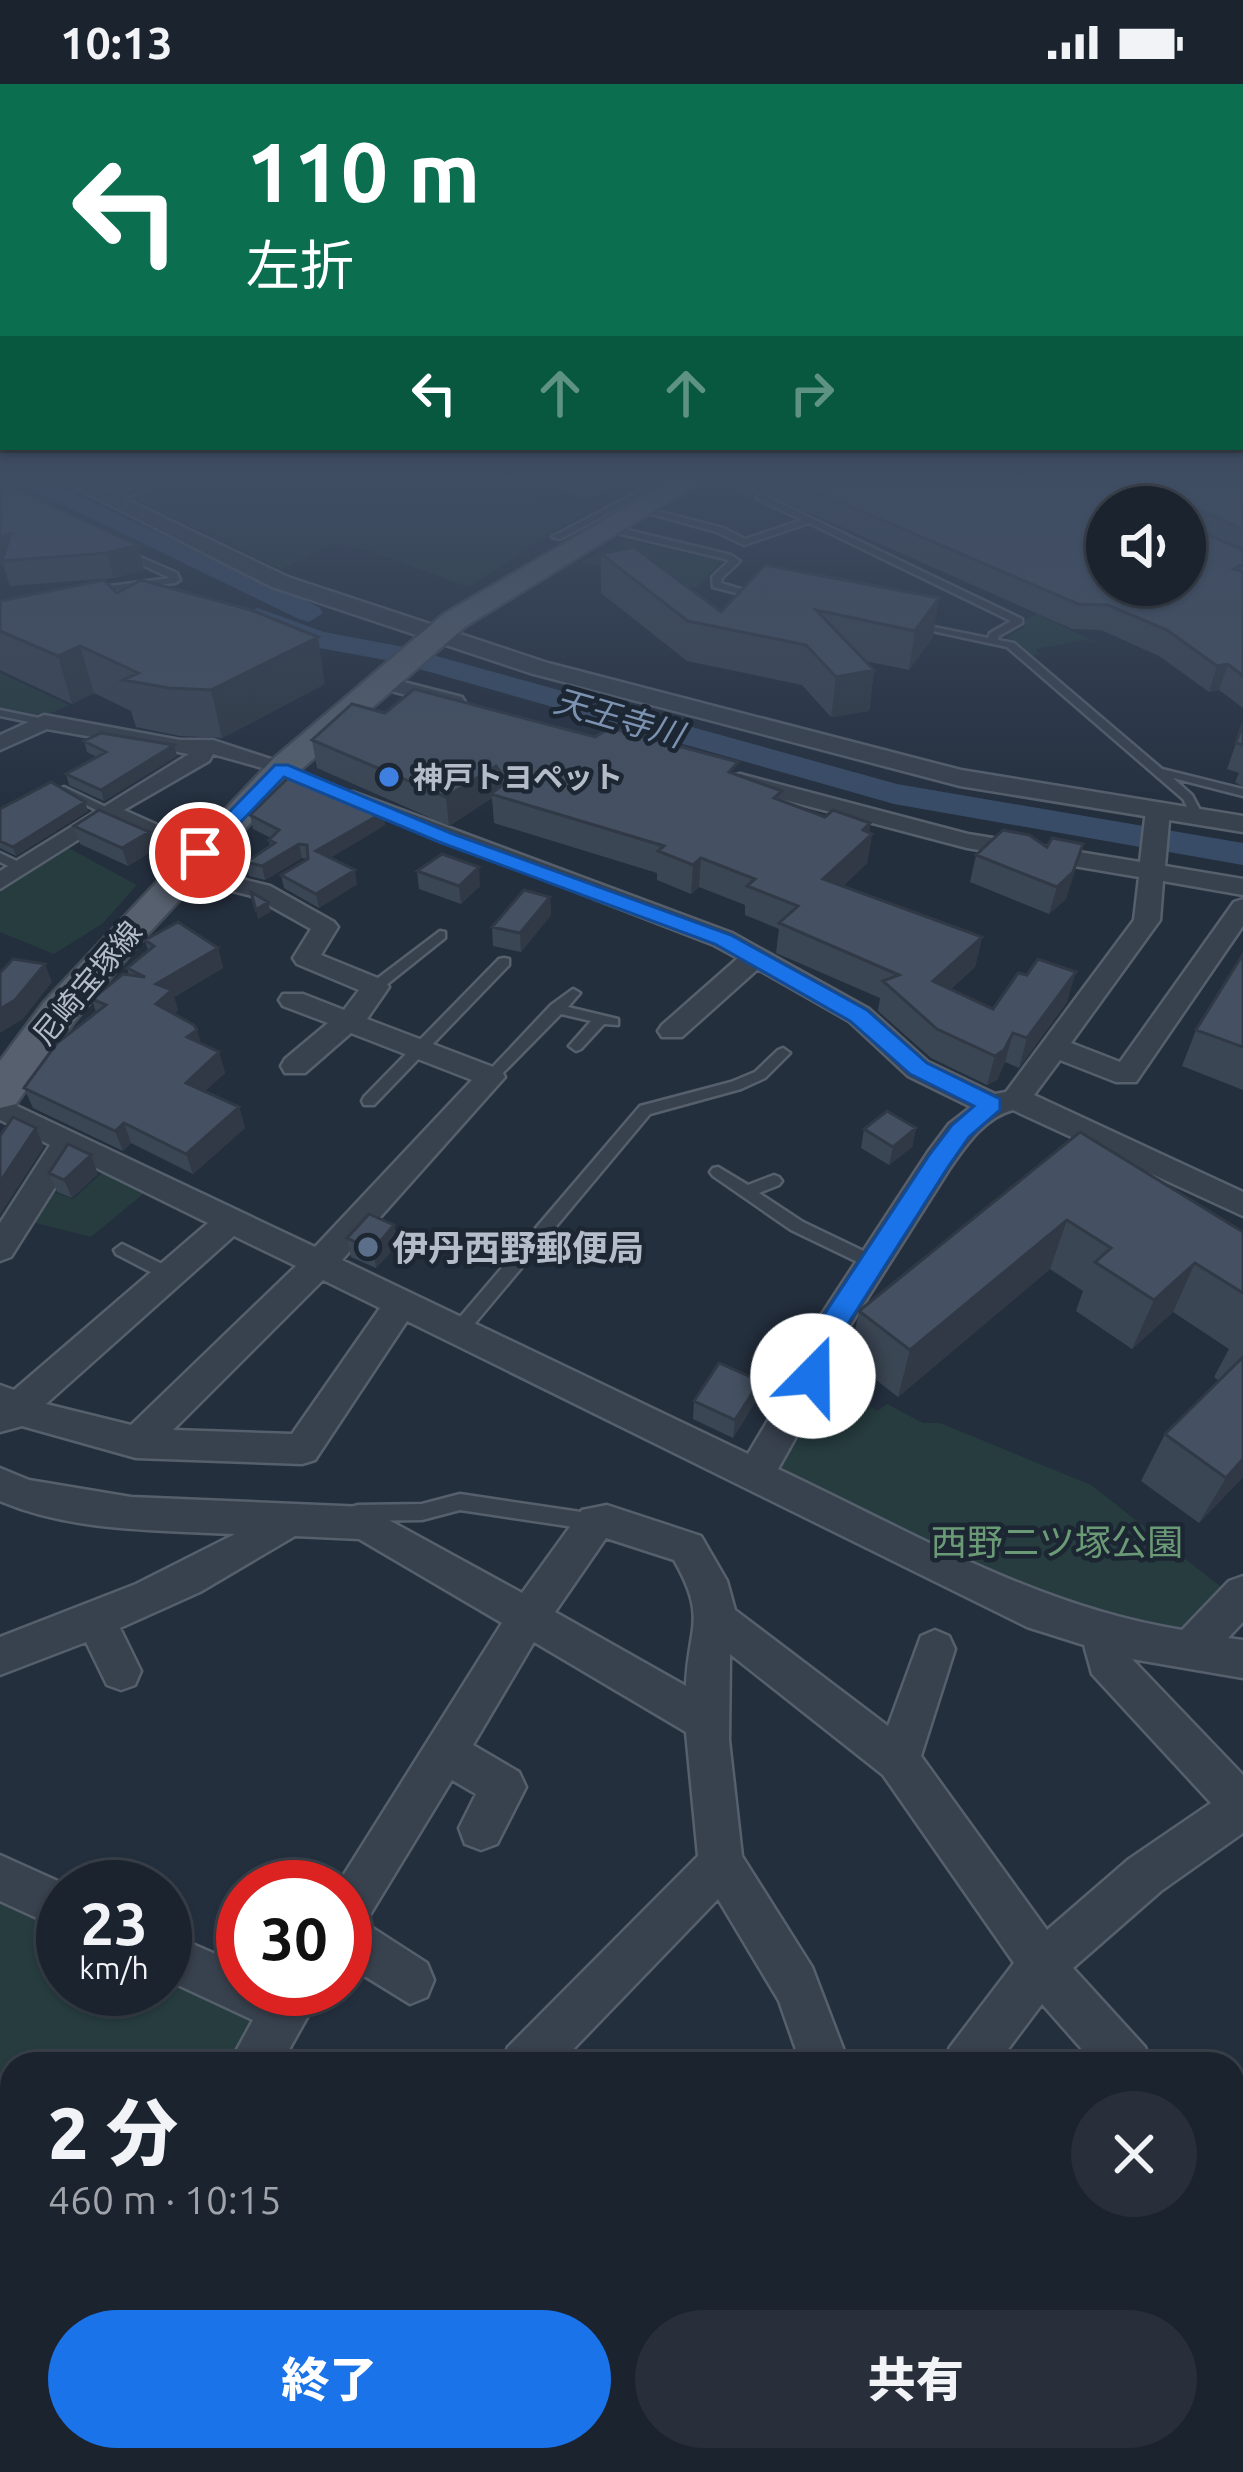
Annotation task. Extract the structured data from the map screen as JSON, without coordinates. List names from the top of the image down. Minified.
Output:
{"streets":{"main road":["尼崎宝塚線"]},"water":["天王寺川"],"parks":["西野二ツ塚公園"],"places":["神戸トヨペット","伊丹西野郵便局"],"page":{"status":"10:13","turn":["110 m","左折"],"speed":"23 km/h","limit":"30","heading":["2 分","460 m · 10:15"],"buttons":["終了","共有"]}}
